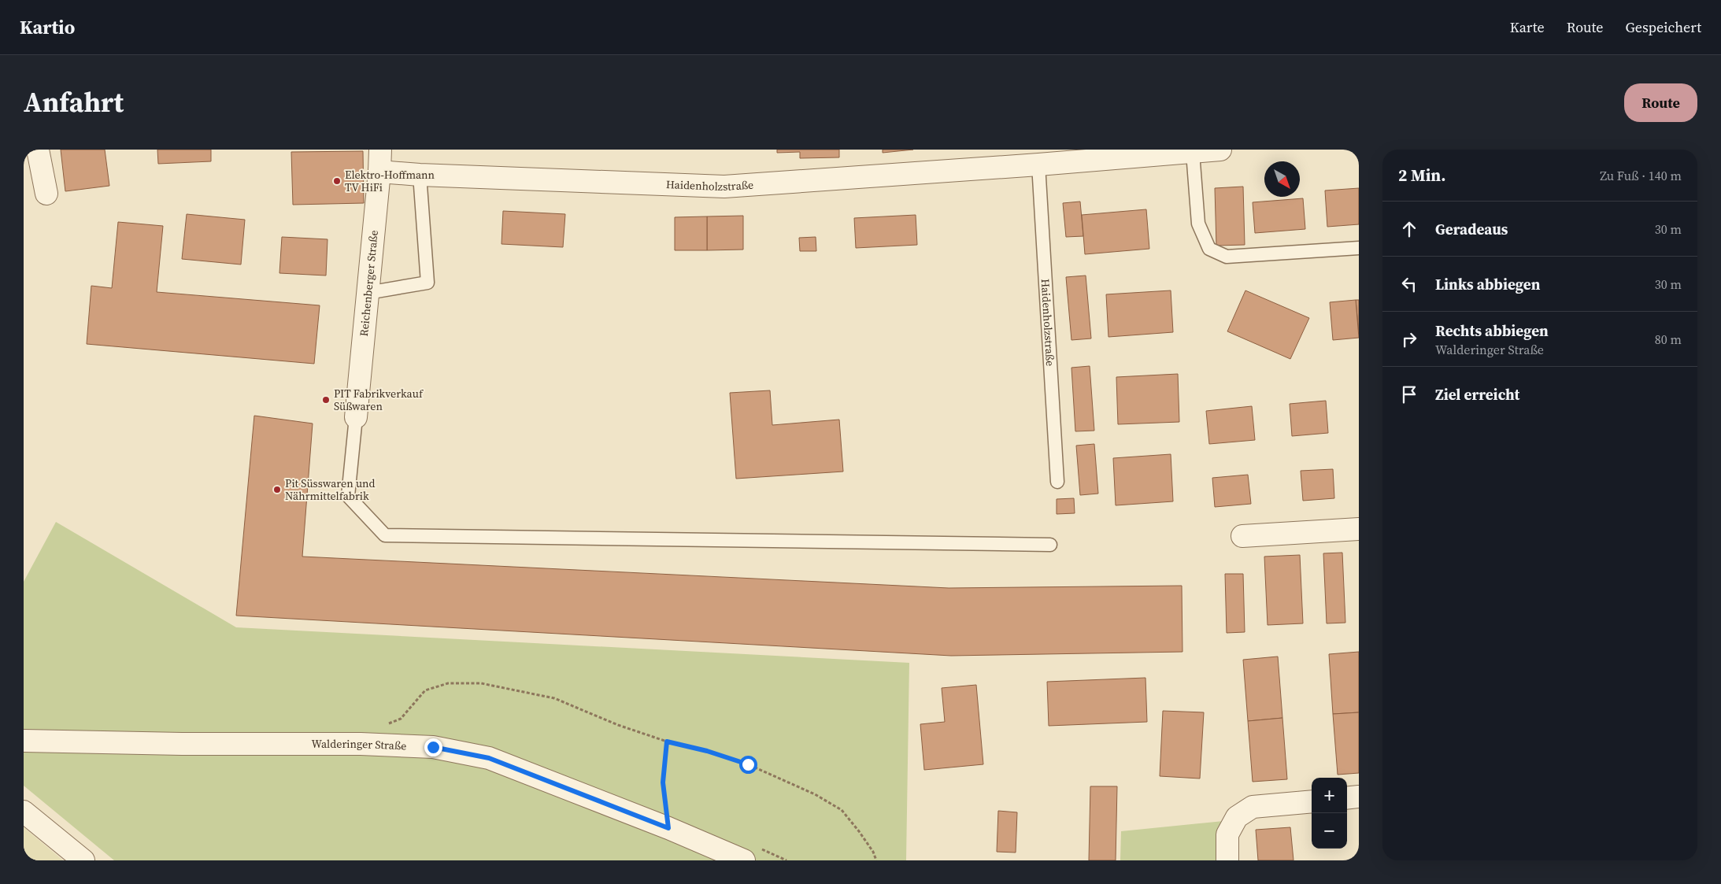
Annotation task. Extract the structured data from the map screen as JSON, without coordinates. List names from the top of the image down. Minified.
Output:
{"streets":{"street":["Haidenholzstraße","Reichenberger Straße","Walderinger Straße"]},"crossings":[["Haidenholzstraße","Reichenberger Straße"]],"places":["Elektro-Hoffmann TV HiFi","PIT Fabrikverkauf Süßwaren","Pit Süsswaren und Nährmittelfabrik"],"north":"bottom right","page":{"header":"Kartio","nav":["Karte","Route","Gespeichert"],"title":"Anfahrt","buttons":"Route","heading":["2 Min.","Zu Fuß · 140 m"],"list":[["Geradeaus","30 m"],["Links abbiegen","30 m"],["Rechts abbiegen","Walderinger Straße","80 m"],"Ziel erreicht"],"map_buttons":["+","−"]}}
